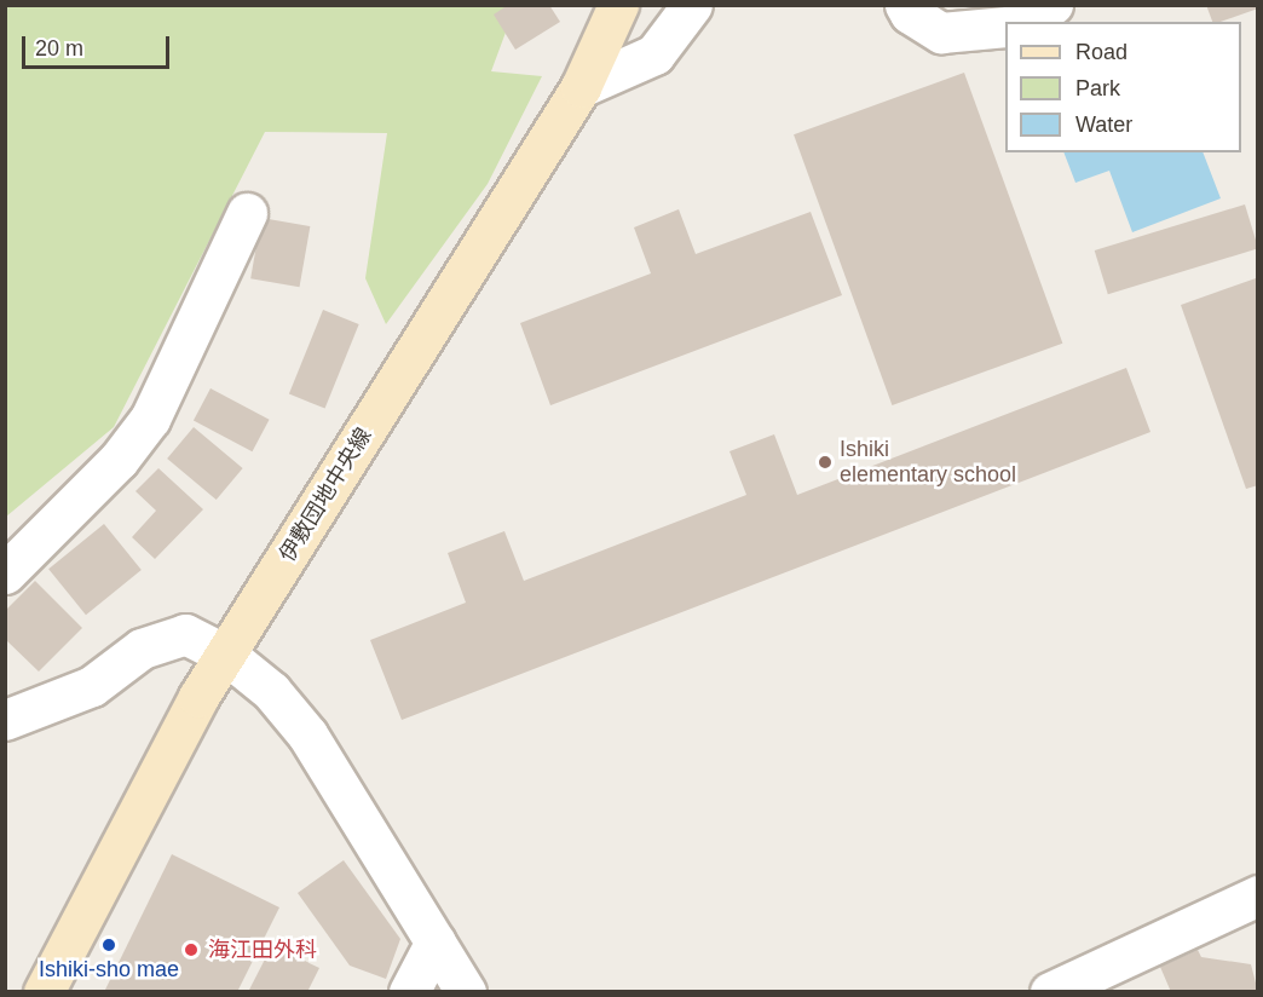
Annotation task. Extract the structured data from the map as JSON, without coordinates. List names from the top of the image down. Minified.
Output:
{"streets":{"street":["伊敷団地中央線"]},"places":["Ishiki elementary school","Ishiki-sho mae","海江田外科"],"legend":["Road","Park","Water"],"scale_bar":"20 m"}
